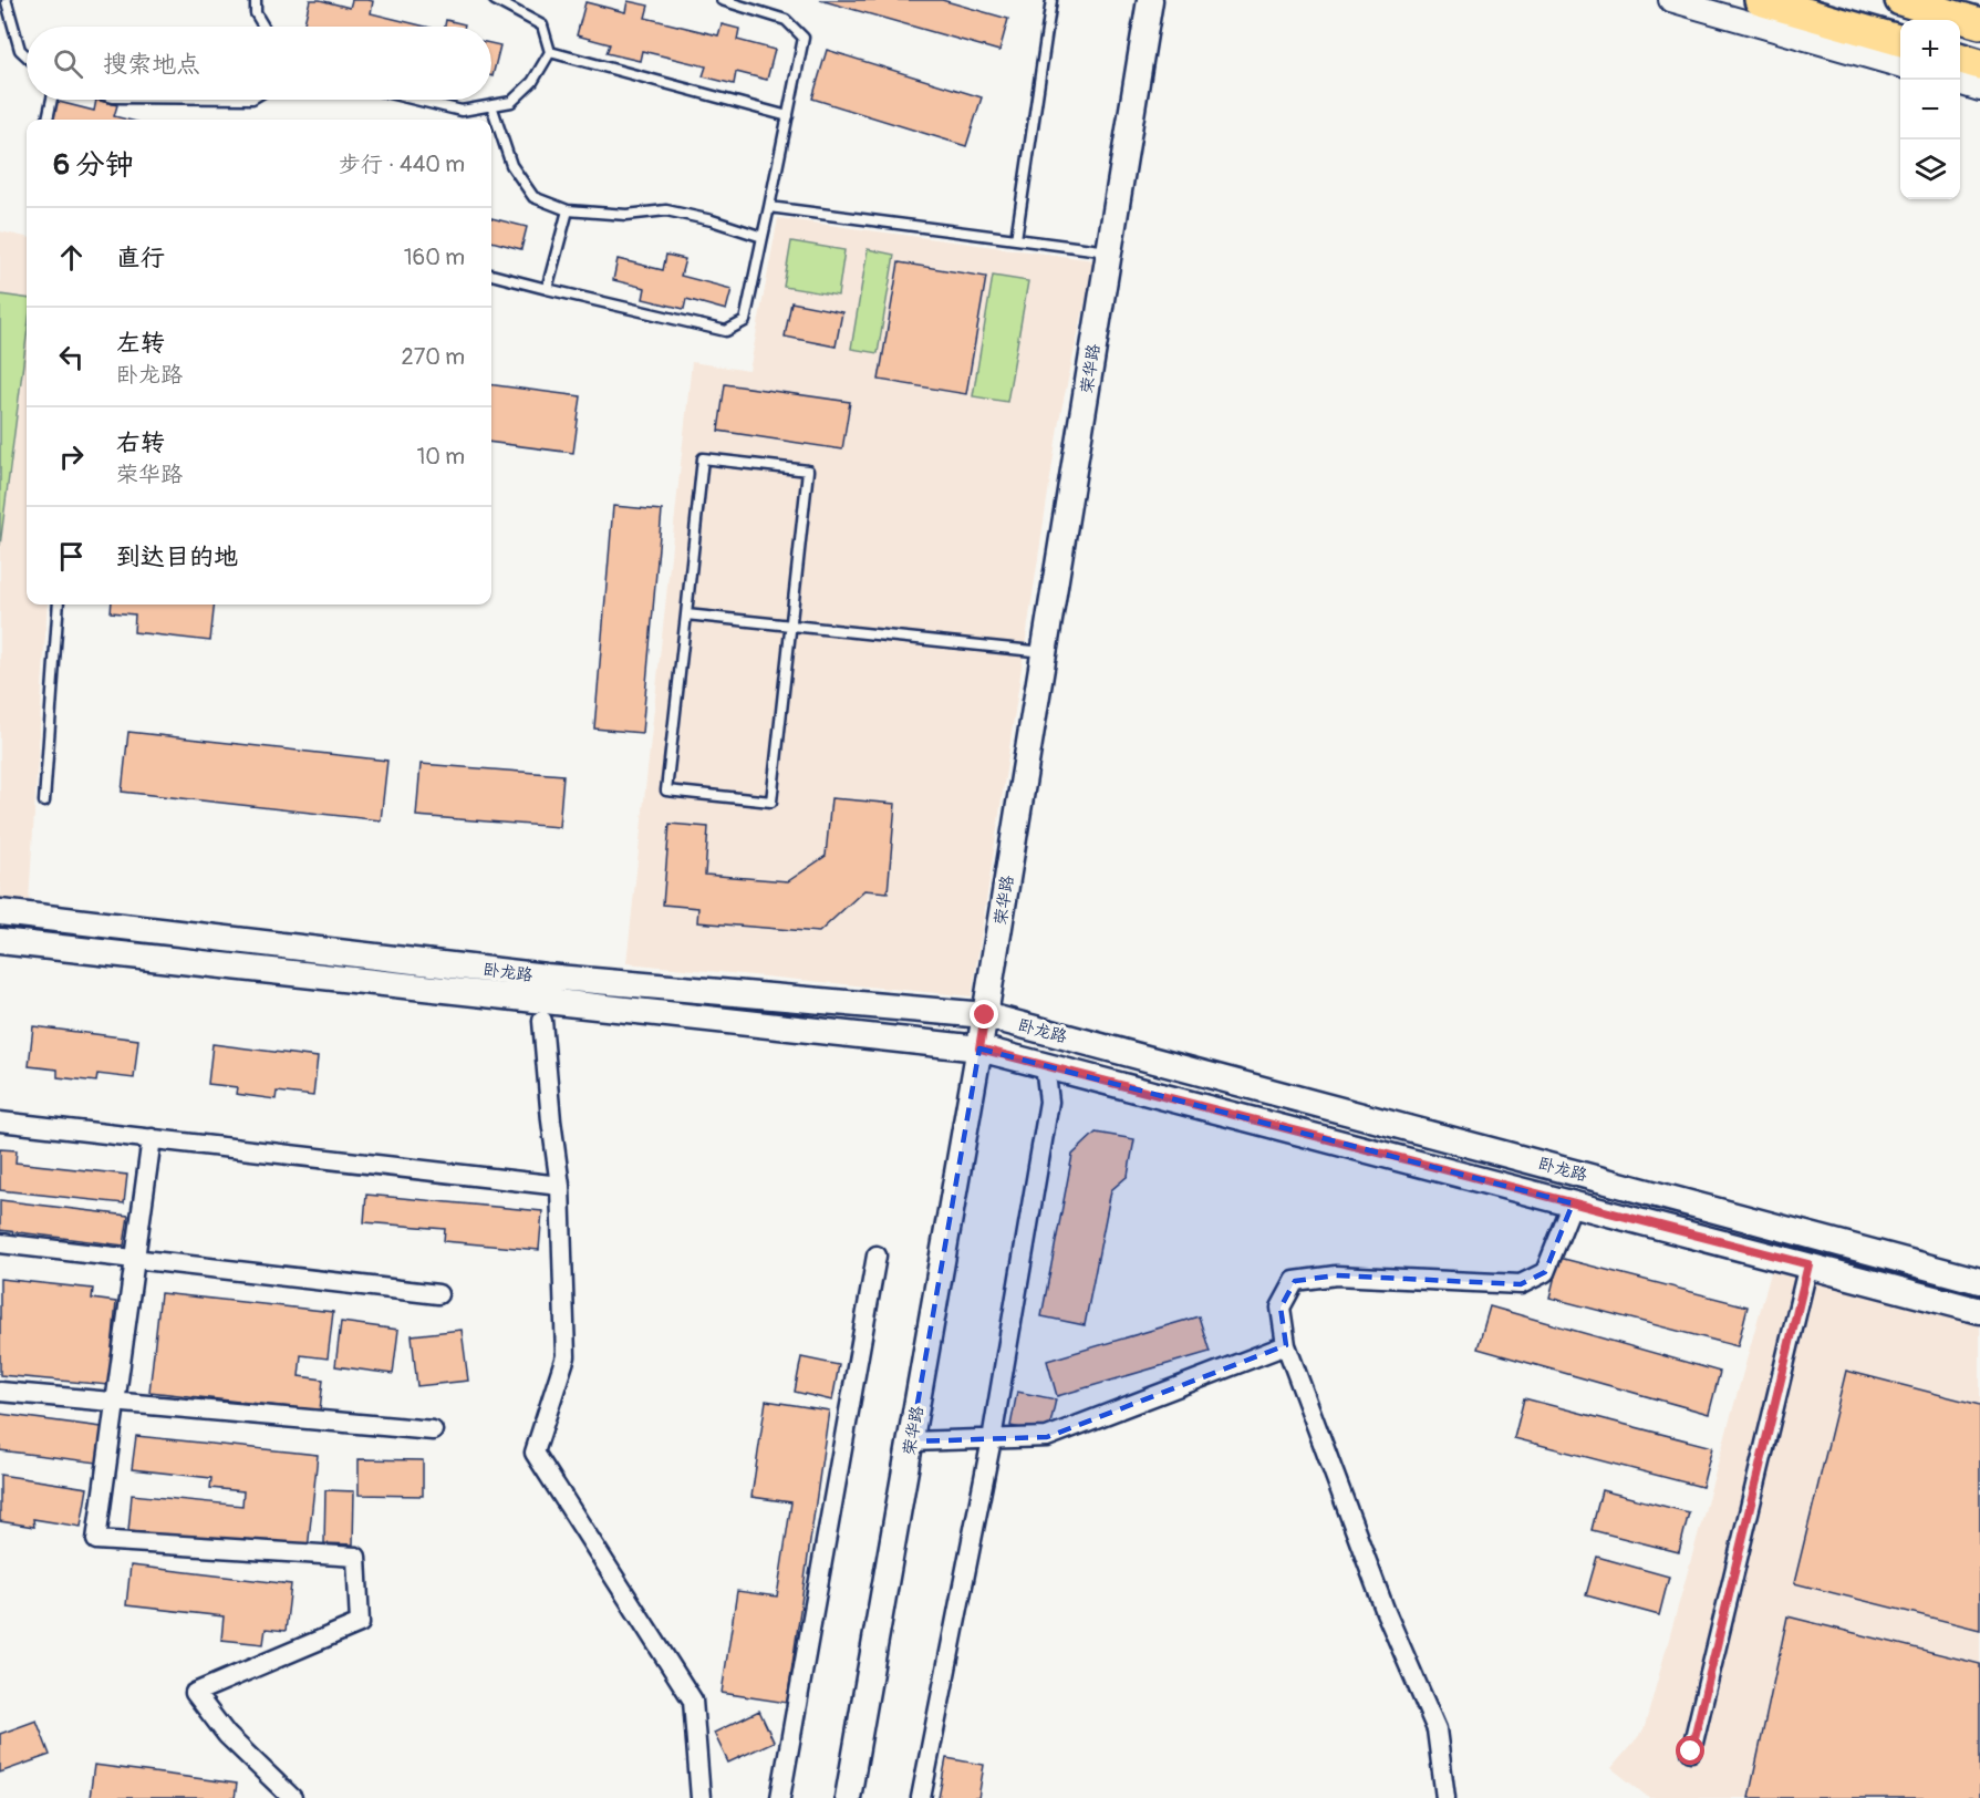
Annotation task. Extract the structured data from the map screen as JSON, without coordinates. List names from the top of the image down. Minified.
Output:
{"streets":{"main road":["荣华路","卧龙路"]},"crossings":[["荣华路","卧龙路"]],"page":{"map_buttons":["+","−"],"search":"搜索地点","heading":["6 分钟","步行 · 440 m"],"list":[["直行","160 m"],["左转","卧龙路","270 m"],["右转","荣华路","10 m"],"到达目的地"]}}
